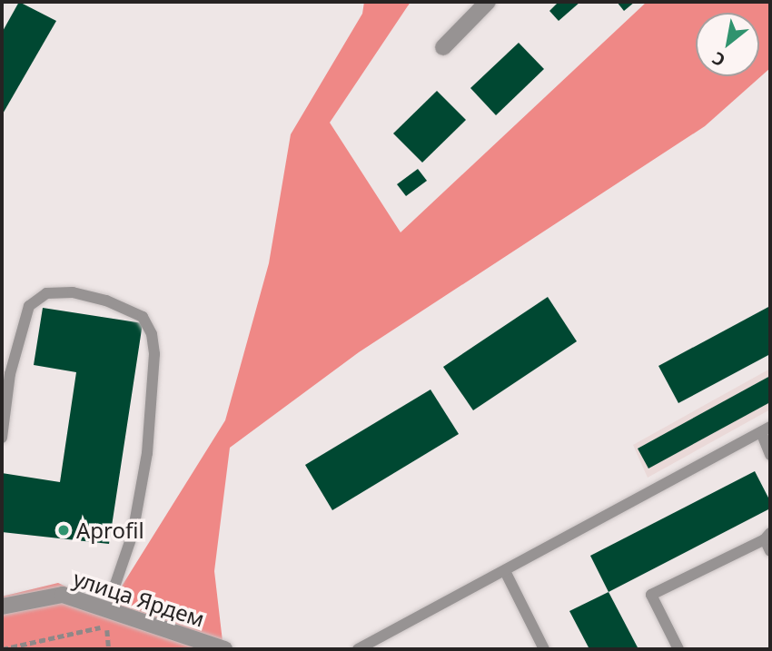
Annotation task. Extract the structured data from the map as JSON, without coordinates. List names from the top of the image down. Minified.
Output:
{"streets":{"street":["улица Ярдем"]},"places":["Aprofil"],"north":"bottom left"}
